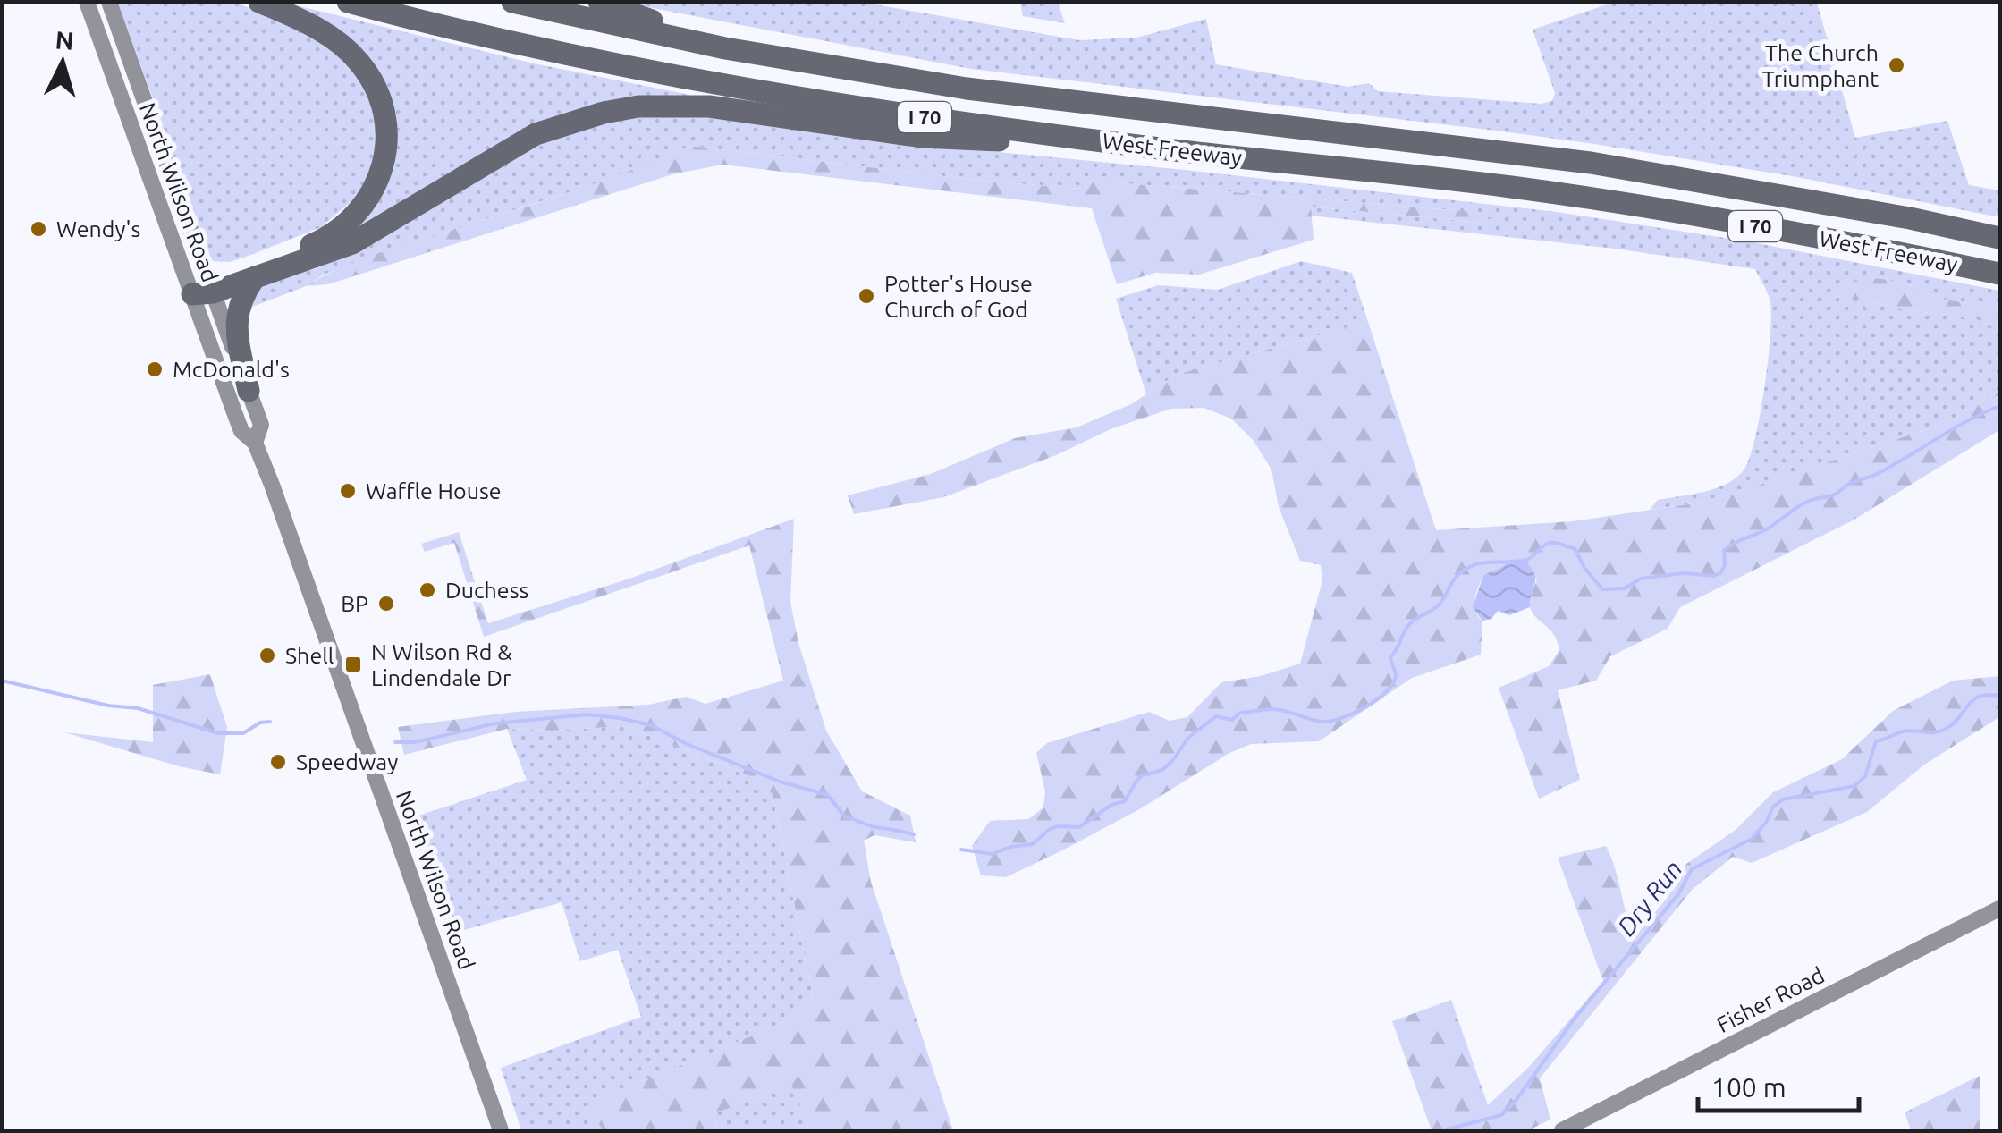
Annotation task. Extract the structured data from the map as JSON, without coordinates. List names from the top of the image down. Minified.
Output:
{"streets":{"highway":["I 70","West Freeway"],"main road":["North Wilson Road","Fisher Road"]},"water":["Dry Run"],"places":{"other":["The Church Triumphant","Wendy's","Potter's House Church of God","McDonald's","Waffle House","Duchess","BP","Shell","Speedway"],"transit":["N Wilson Rd & Lindendale Dr"]},"scale_bar":"100 m","north":"top"}
